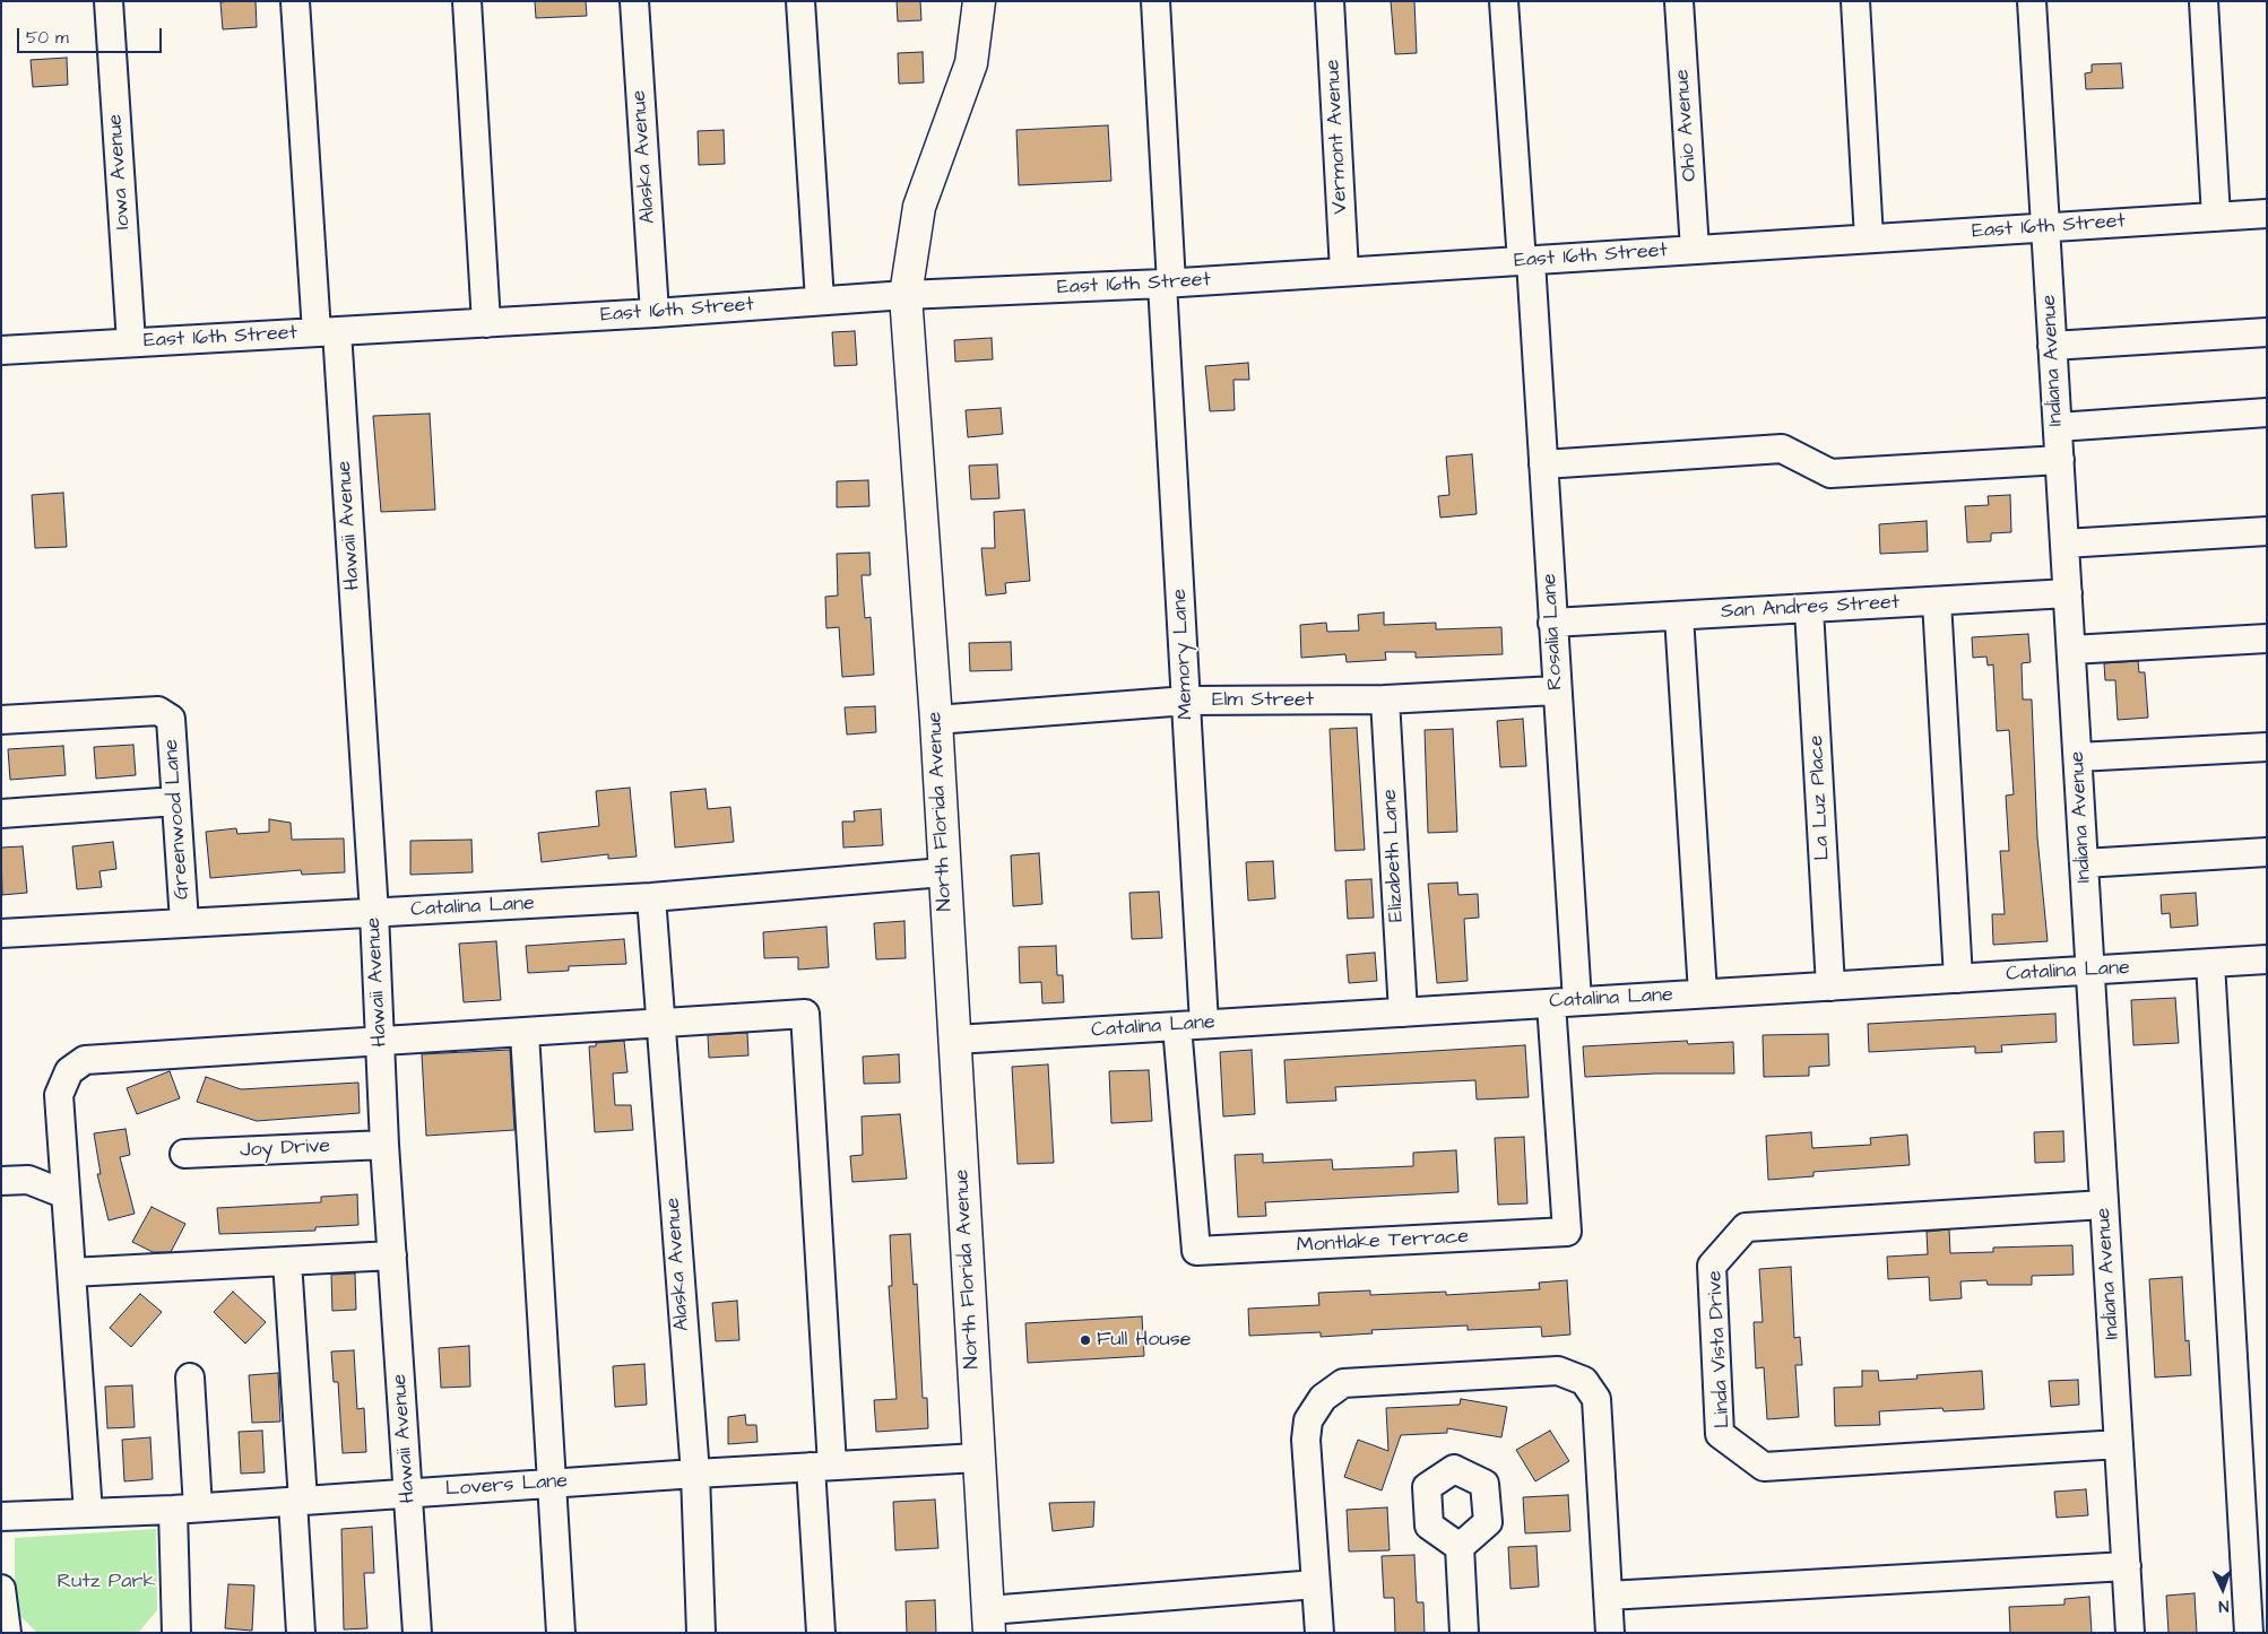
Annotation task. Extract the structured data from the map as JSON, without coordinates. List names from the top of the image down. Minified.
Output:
{"streets":{"main road":["North Florida Avenue"],"street":["Ohio Avenue","Vermont Avenue","Alaska Avenue","Iowa Avenue","East 16th Street","Indiana Avenue","Hawaii Avenue","San Andres Street","Rosalia Lane","Memory Lane","Elm Street","La Luz Place","Greenwood Lane","Elizabeth Lane","Catalina Lane","Joy Drive","Montlake Terrace","Linda Vista Drive","Lovers Lane"]},"crossings":[["Ohio Avenue","East 16th Street"],["Vermont Avenue","East 16th Street"],["Alaska Avenue","East 16th Street"],["Alaska Avenue","Catalina Lane"],["Alaska Avenue","Lovers Lane"],["Iowa Avenue","East 16th Street"],["East 16th Street","Indiana Avenue"],["East 16th Street","Hawaii Avenue"],["East 16th Street","Rosalia Lane"],["East 16th Street","Memory Lane"],["East 16th Street","North Florida Avenue"],["Indiana Avenue","San Andres Street"],["Indiana Avenue","Catalina Lane"],["Indiana Avenue","Linda Vista Drive"],["Hawaii Avenue","Catalina Lane"],["Hawaii Avenue","Joy Drive"],["Hawaii Avenue","Lovers Lane"],["San Andres Street","Rosalia Lane"],["San Andres Street","La Luz Place"],["Rosalia Lane","Elm Street"],["Rosalia Lane","Catalina Lane"],["Rosalia Lane","Montlake Terrace"],["Memory Lane","Elm Street"],["Memory Lane","Catalina Lane"],["Elm Street","North Florida Avenue"],["Elm Street","Elizabeth Lane"],["La Luz Place","Catalina Lane"],["North Florida Avenue","Catalina Lane"],["North Florida Avenue","Lovers Lane"],["Greenwood Lane","Catalina Lane"],["Elizabeth Lane","Catalina Lane"],["Catalina Lane","Montlake Terrace"]],"parks":["Rutz Park"],"places":["Full House"],"scale_bar":"50 m","north":"bottom"}
